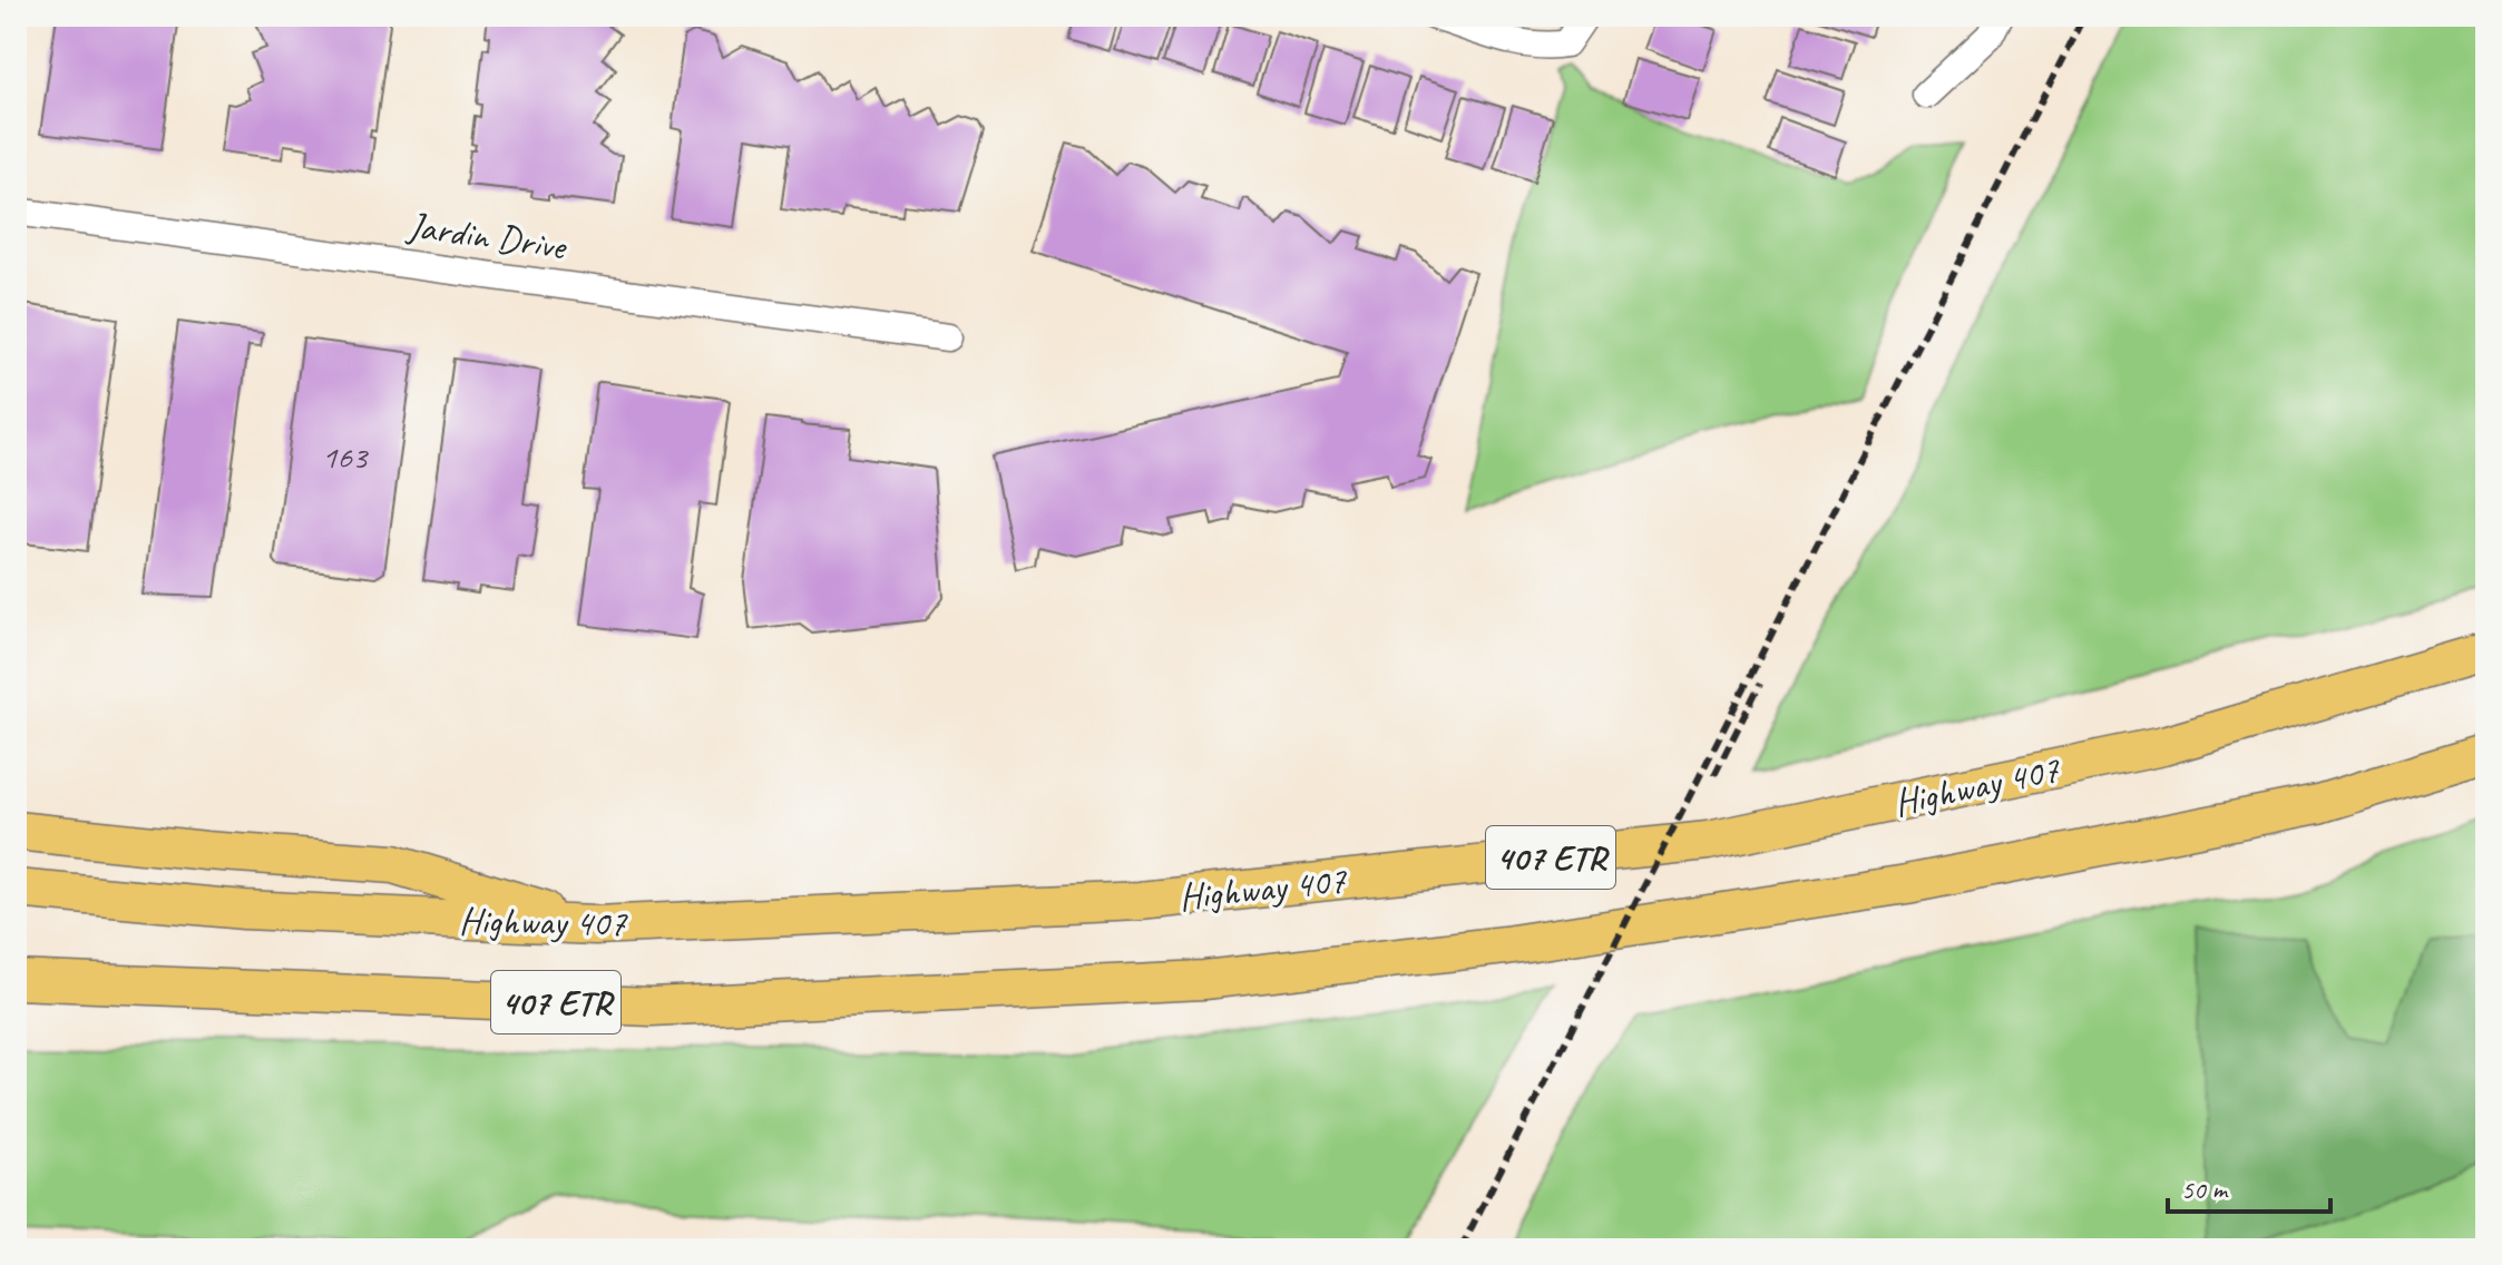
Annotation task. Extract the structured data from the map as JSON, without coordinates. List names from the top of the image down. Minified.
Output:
{"streets":{"highway":["Highway 407","407 ETR"],"street":["Jardin Drive"]},"house_numbers":["163"],"scale_bar":"50 m"}
